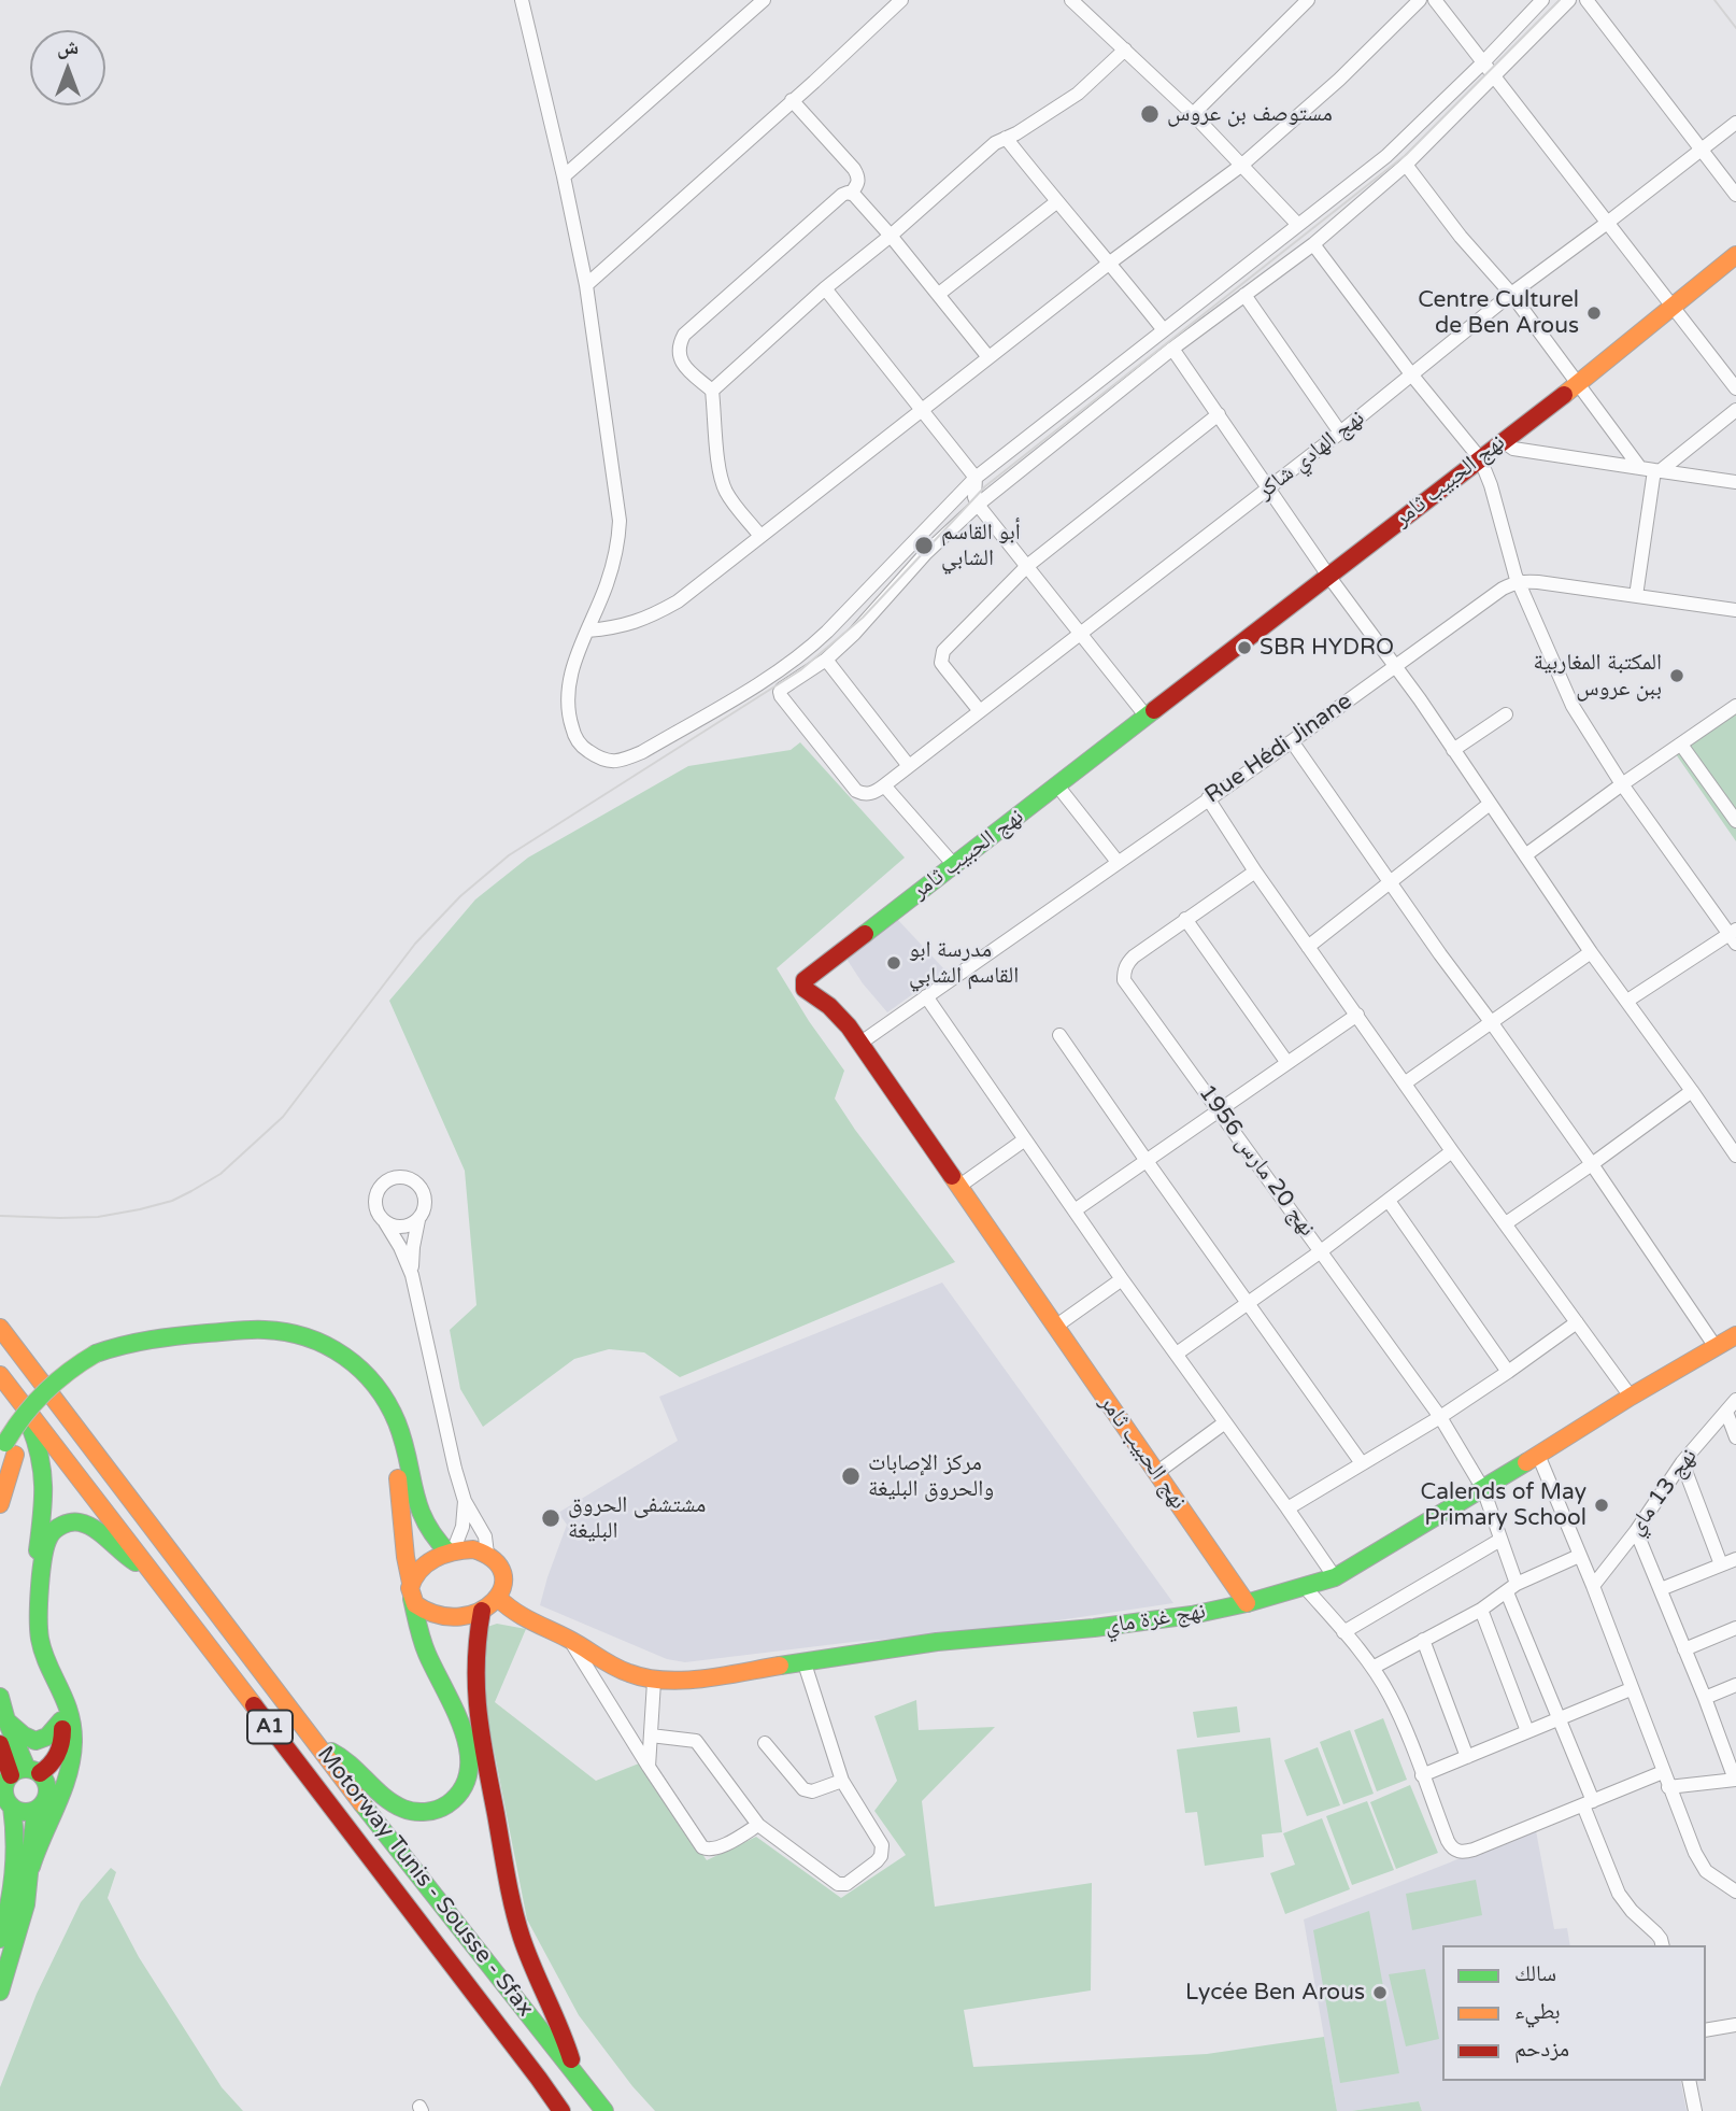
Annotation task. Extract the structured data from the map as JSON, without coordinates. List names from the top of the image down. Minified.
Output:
{"streets":{"main road":["نهج الحبيب ثامر","نهج غرة ماي","A1","Motorway Tunis - Sousse - Sfax"],"street":["نهج الهادي شاكر","Rue Hédi Jinane","نهج 20 مارس 1956","نهج 13 ماي"]},"crossings":[["نهج الحبيب ثامر","Rue Hédi Jinane"],["نهج الحبيب ثامر","نهج غرة ماي"],["نهج 20 مارس 1956","نهج غرة ماي"]],"places":["مستوصف بن عروس","Centre Culturel de Ben Arous","أبو القاسم الشابي","SBR HYDRO","المكتبة المغاربية ببن عروس","مدرسة ابو القاسم الشابي","مركز الإصابات والحروق البليغة","Calends of May Primary School","مشتشفى الحروق البليغة","Lycée Ben Arous"],"legend":["سالك","بطيء","مزدحم"],"north":"top"}
